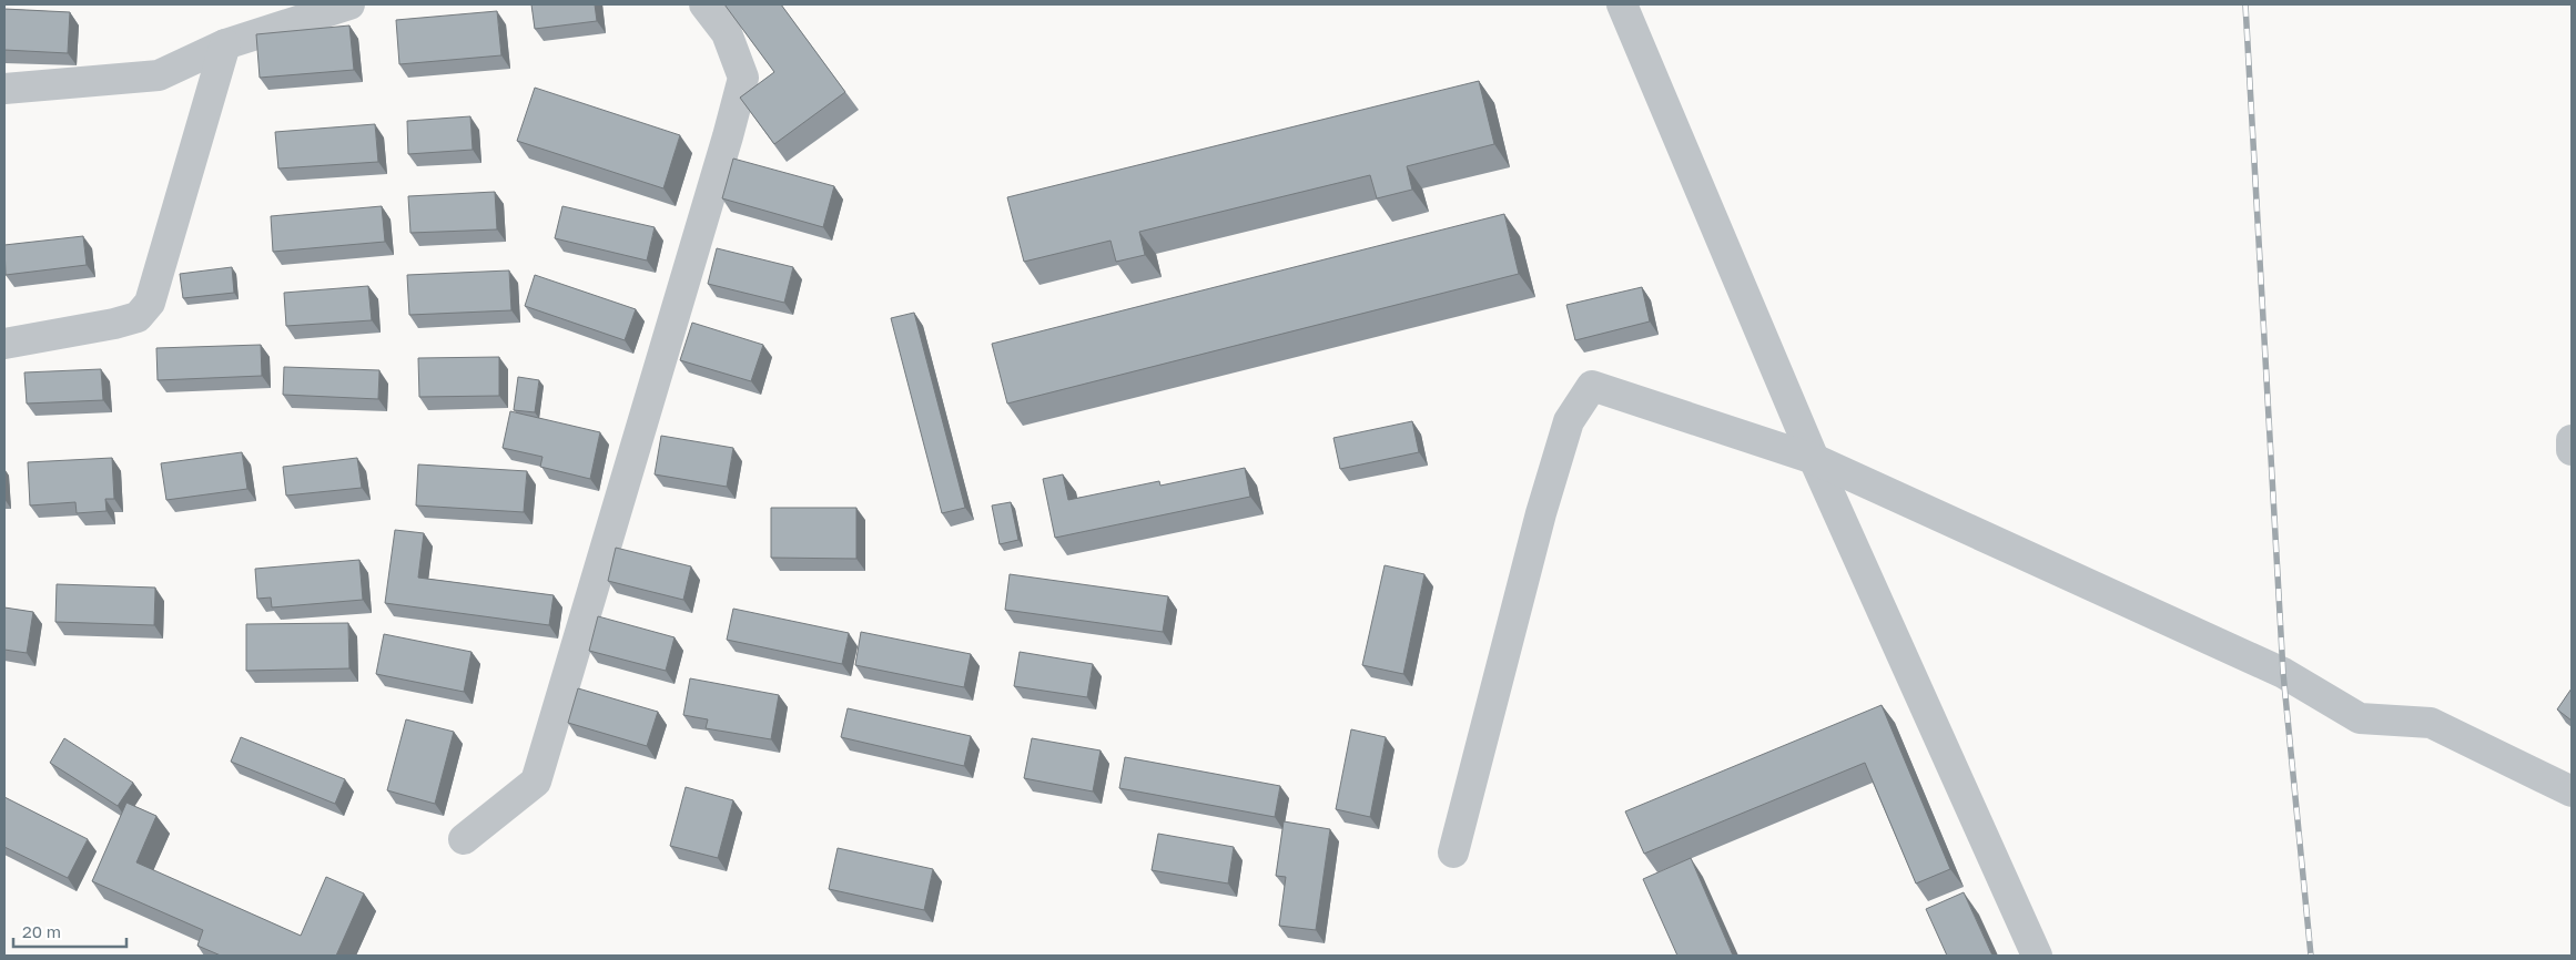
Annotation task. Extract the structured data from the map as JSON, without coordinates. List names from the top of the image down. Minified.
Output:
{"scale_bar":"20 m"}
